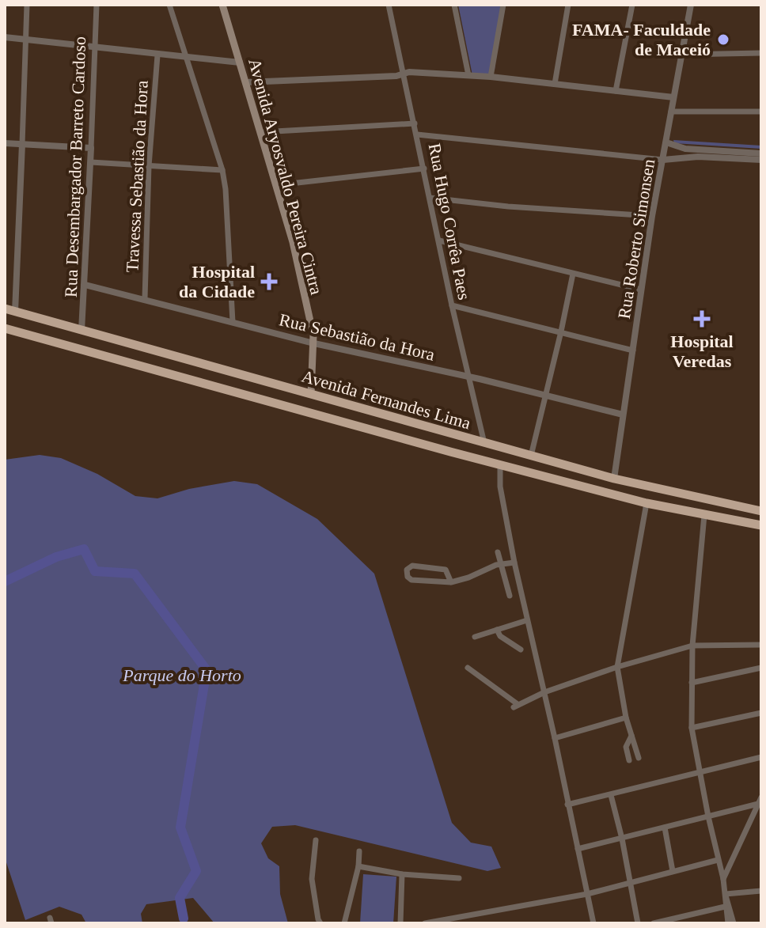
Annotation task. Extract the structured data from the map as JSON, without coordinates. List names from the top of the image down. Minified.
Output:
{"streets":{"highway":["Avenida Fernandes Lima"],"main road":["Avenida Aryosvaldo Pereira Cintra"],"street":["Rua Desembargador Barreto Cardoso","Travessa Sebastião da Hora","Rua Hugo Corrêa Paes","Rua Roberto Simonsen","Rua Sebastião da Hora"]},"crossings":[["Rua Desembargador Barreto Cardoso","Rua Sebastião da Hora"],["Rua Desembargador Barreto Cardoso","Avenida Fernandes Lima"],["Travessa Sebastião da Hora","Rua Sebastião da Hora"],["Avenida Aryosvaldo Pereira Cintra","Rua Sebastião da Hora"],["Avenida Aryosvaldo Pereira Cintra","Avenida Fernandes Lima"],["Rua Hugo Corrêa Paes","Rua Sebastião da Hora"],["Rua Hugo Corrêa Paes","Avenida Fernandes Lima"],["Rua Roberto Simonsen","Rua Sebastião da Hora"],["Rua Roberto Simonsen","Avenida Fernandes Lima"]],"parks":["Parque do Horto"],"places":{"other":["FAMA- Faculdade de Maceió"],"health":["Hospital da Cidade","Hospital Veredas"]}}
